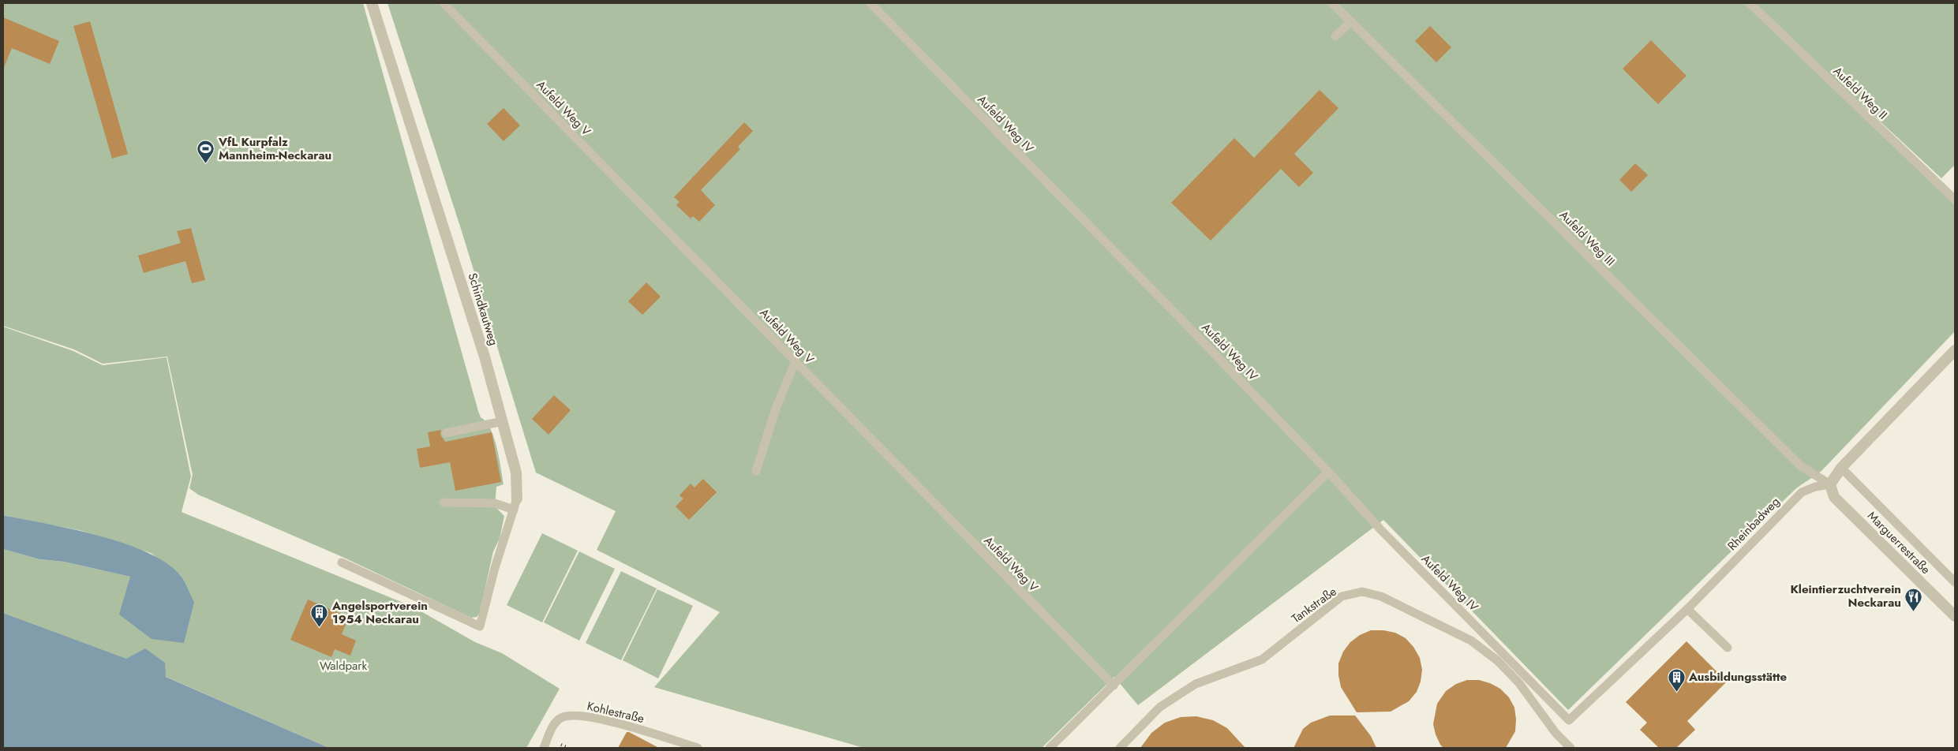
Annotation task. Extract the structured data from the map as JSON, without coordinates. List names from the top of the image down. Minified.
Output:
{"streets":{"street":["Schindkautweg","Marguerrestraße"],"lane":["Aufeld Weg II","Aufeld Weg V","Aufeld Weg IV","Aufeld Weg III","Rheinbadweg","Tankstraße","Kohlestraße"]},"crossings":[["Aufeld Weg IV","Rheinbadweg"],["Aufeld Weg III","Rheinbadweg"],["Aufeld Weg III","Marguerrestraße"],["Rheinbadweg","Marguerrestraße"]],"parks":["Waldpark"],"places":{"sports":["VfL Kurpfalz Mannheim-Neckarau"],"restaurant":["Kleintierzuchtverein Neckarau"],"building":["Angelsportverein 1954 Neckarau","Ausbildungsstätte"]}}
